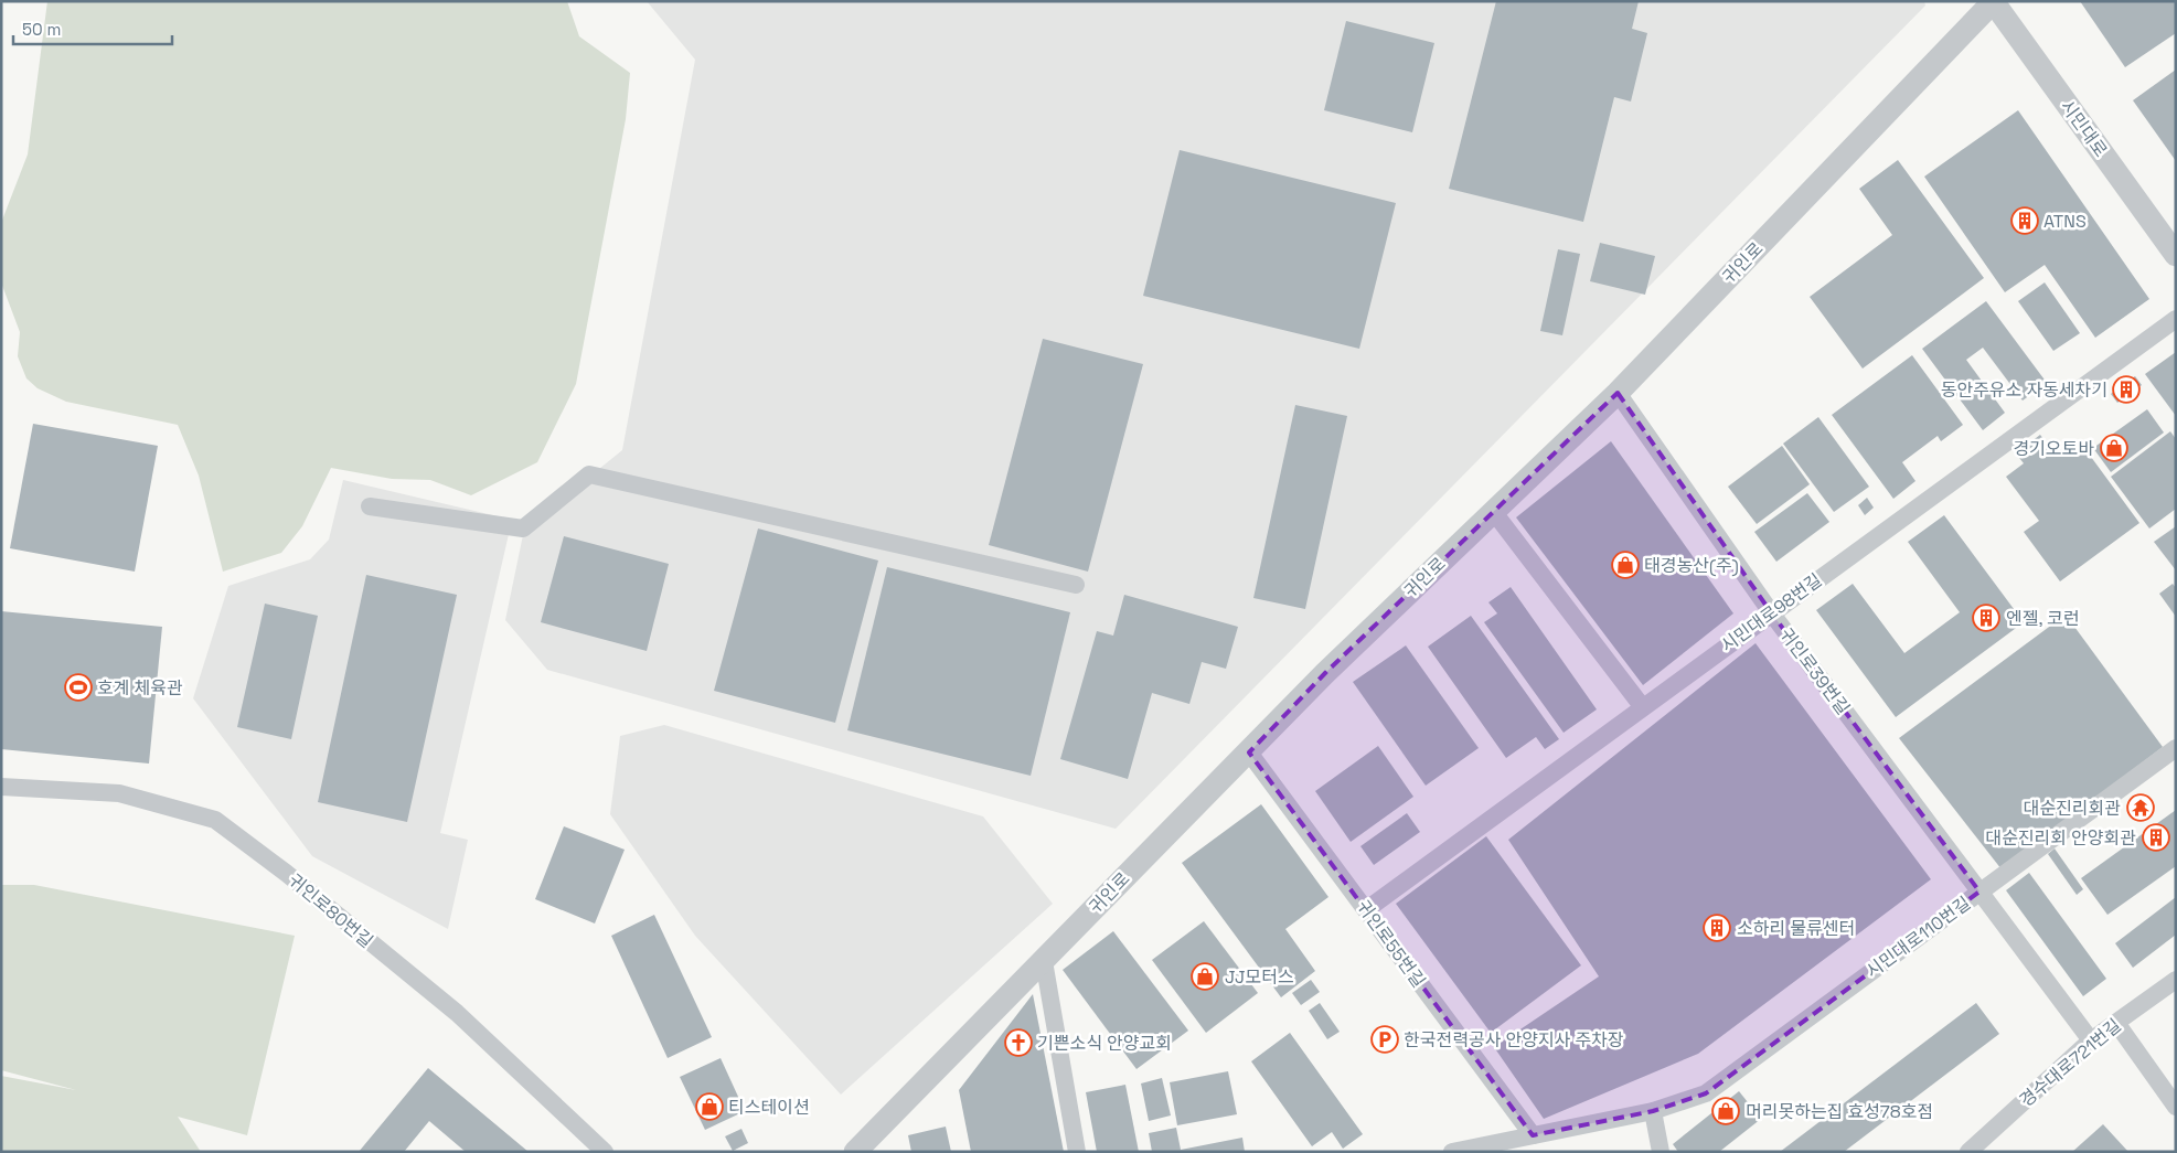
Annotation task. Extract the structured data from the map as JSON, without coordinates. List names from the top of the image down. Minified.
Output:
{"streets":{"street":["시민대로","귀인로","시민대로98번길","귀인로39번길","귀인로80번길","시민대로110번길","귀인로55번길","경수대로721번길"]},"crossings":[["시민대로","귀인로"],["귀인로","귀인로39번길"],["귀인로","귀인로55번길"],["시민대로98번길","귀인로39번길"],["시민대로98번길","귀인로55번길"],["귀인로39번길","시민대로110번길"],["귀인로39번길","경수대로721번길"],["시민대로110번길","귀인로55번길"]],"places":{"building":["ATNS","동안주유소 자동세차기","엔젤, 코런","대순진리회 안양회관","소하리 물류센터"],"shop":["경기오토바","태경농산(주)","JJ모터스","티스테이션","머리못하는집 효성78호점"],"sports":["호계 체육관"],"temple":["대순진리회관"],"parking":["한국전력공사 안양지사 주차장"],"church":["기쁜소식 안양교회"]},"scale_bar":"50 m"}
